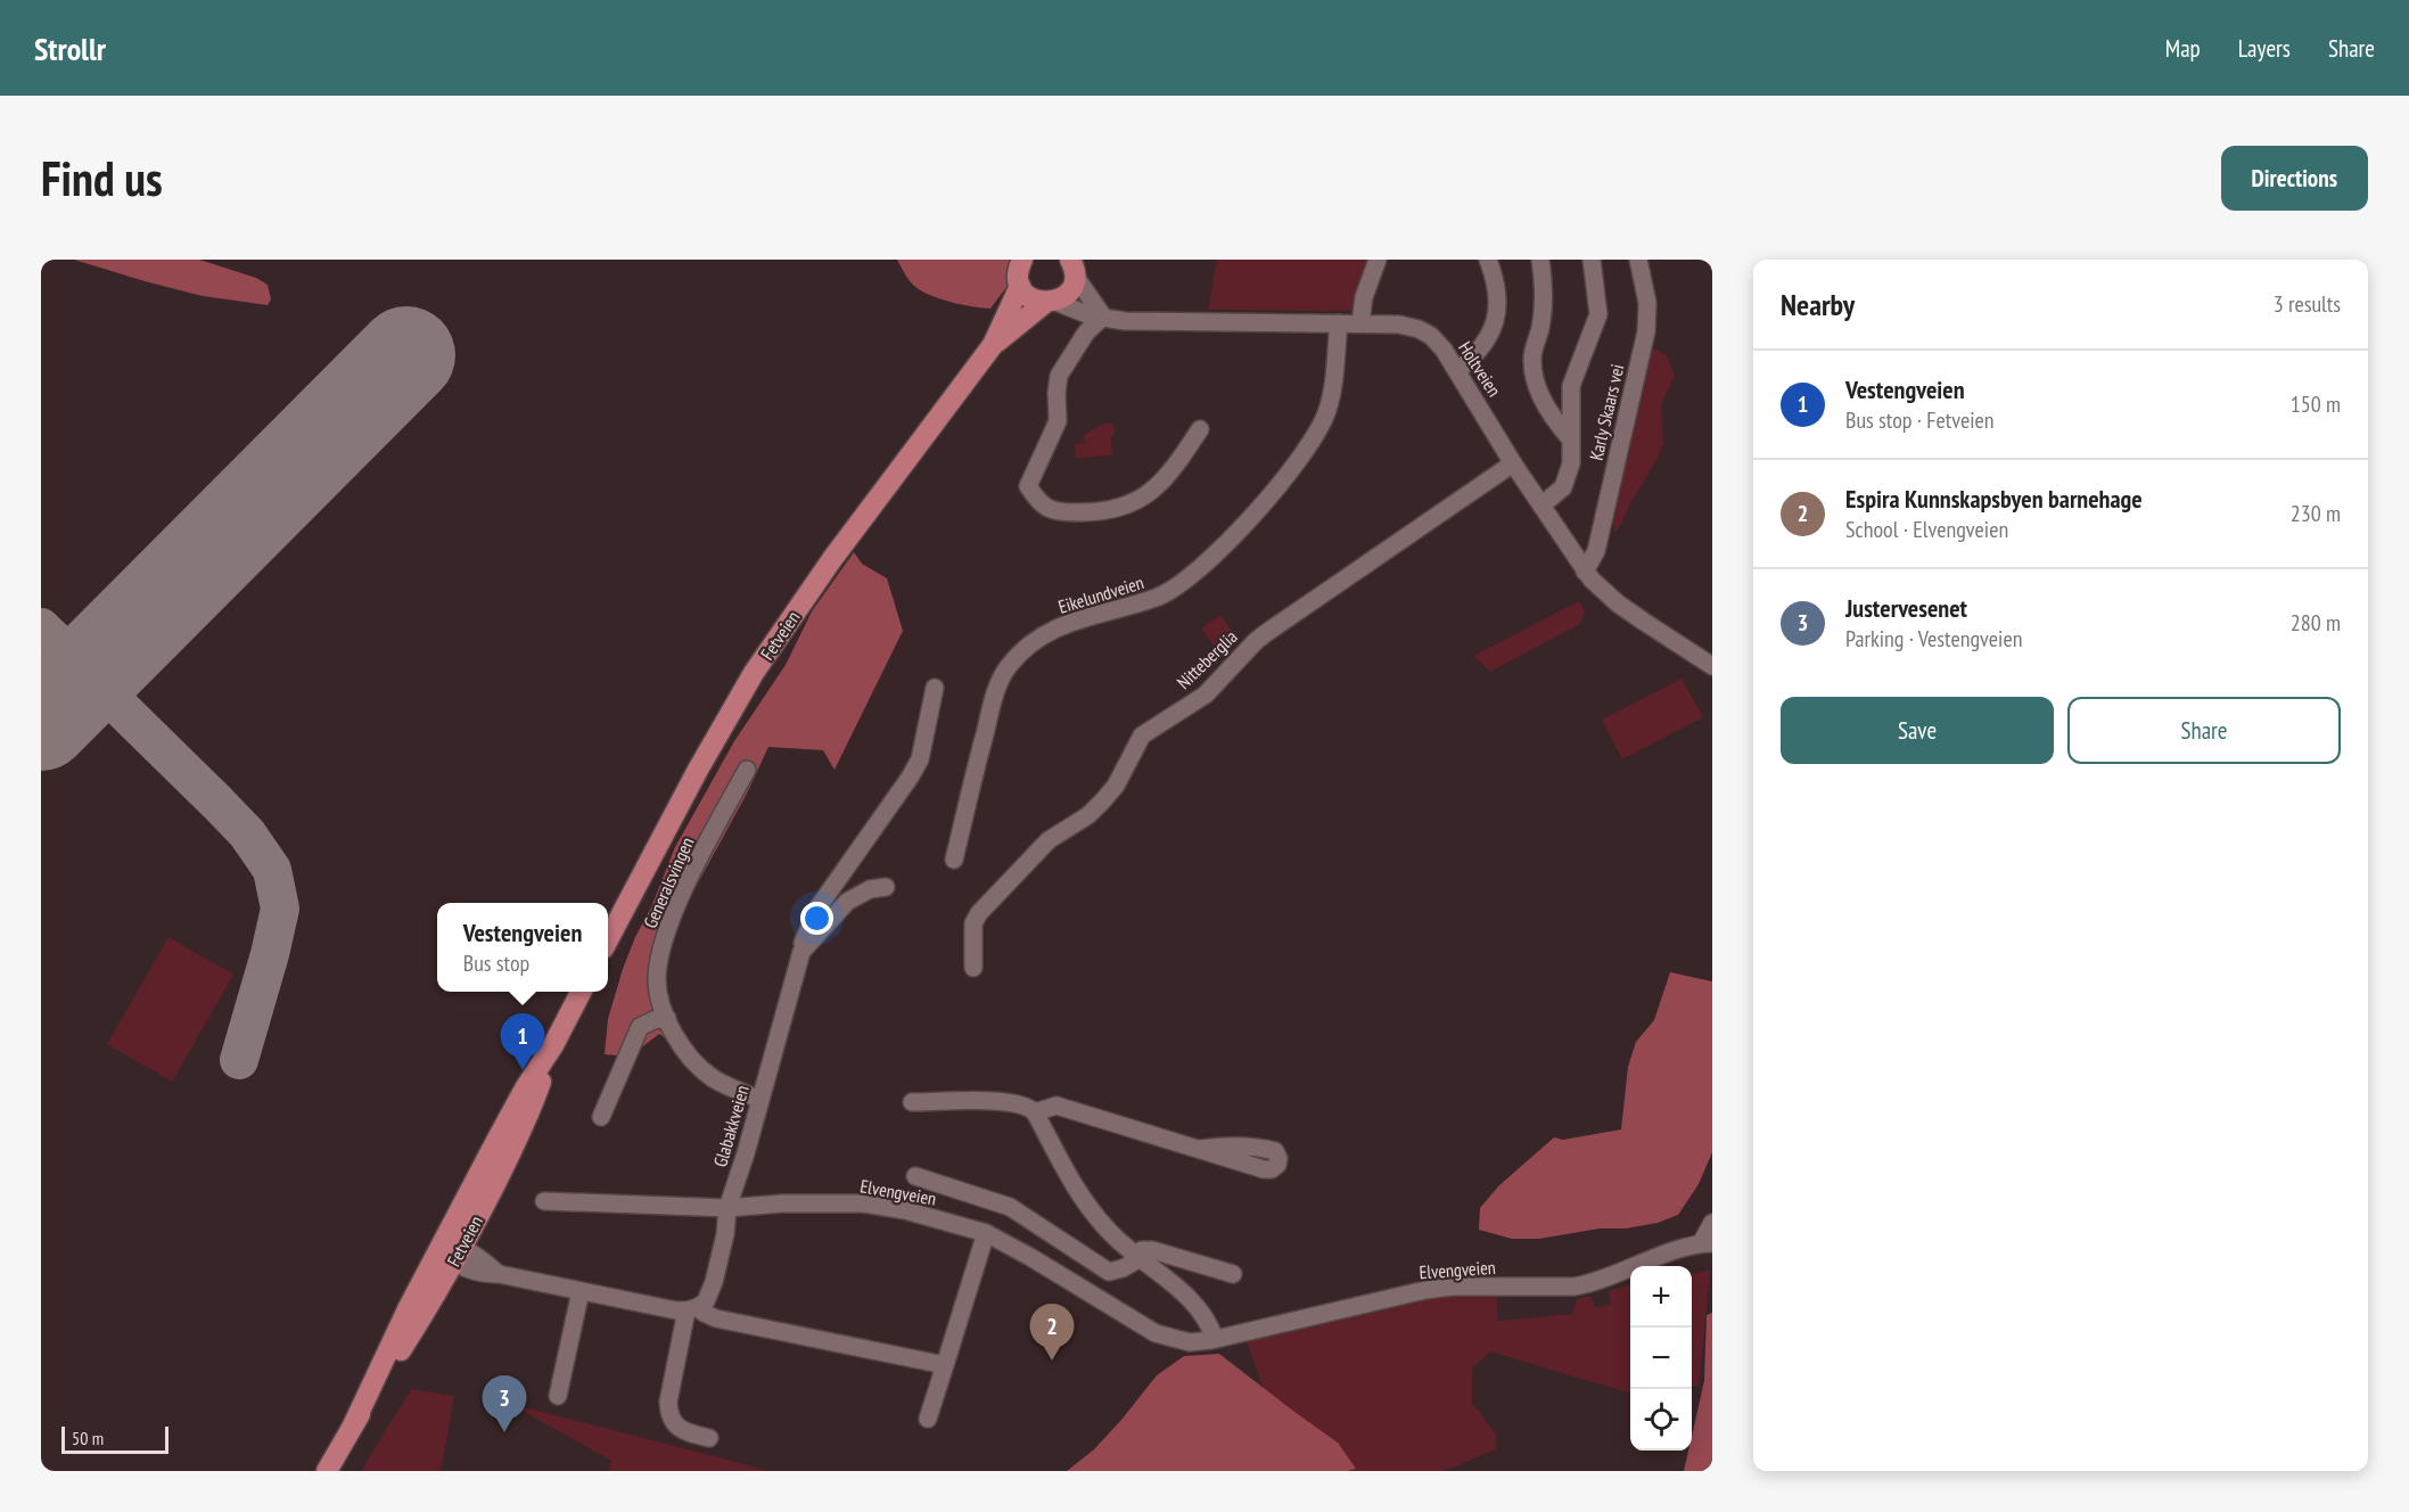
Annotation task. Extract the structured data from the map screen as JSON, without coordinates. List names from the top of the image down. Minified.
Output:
{"streets":{"highway":["Fetveien"],"street":["Holtveien","Karly Skaars vei","Eikelundveien","Nitteberglia","Generalsvingen","Glabakkveien","Elvengveien"]},"crossings":[["Holtveien","Karly Skaars vei"],["Holtveien","Eikelundveien"],["Holtveien","Fetveien"],["Holtveien","Nitteberglia"],["Generalsvingen","Glabakkveien"],["Glabakkveien","Elvengveien"]],"scale_bar":"50 m","page":{"header":"Strollr","nav":["Map","Layers","Share"],"buttons":["Directions",["Save","Share"]],"title":"Find us","heading":["Nearby","3 results"],"list":[{"mark":"1","name":"Vestengveien","note":"Bus stop · Fetveien","value":"150 m"},{"mark":"2","name":"Espira Kunnskapsbyen barnehage","note":"School · Elvengveien","value":"230 m"},{"mark":"3","name":"Justervesenet","note":"Parking · Vestengveien","value":"280 m"}],"popup":["Vestengveien","Bus stop"],"pins":["1","2","3"],"map_buttons":["+","−"],"scale":"50 m"}}
